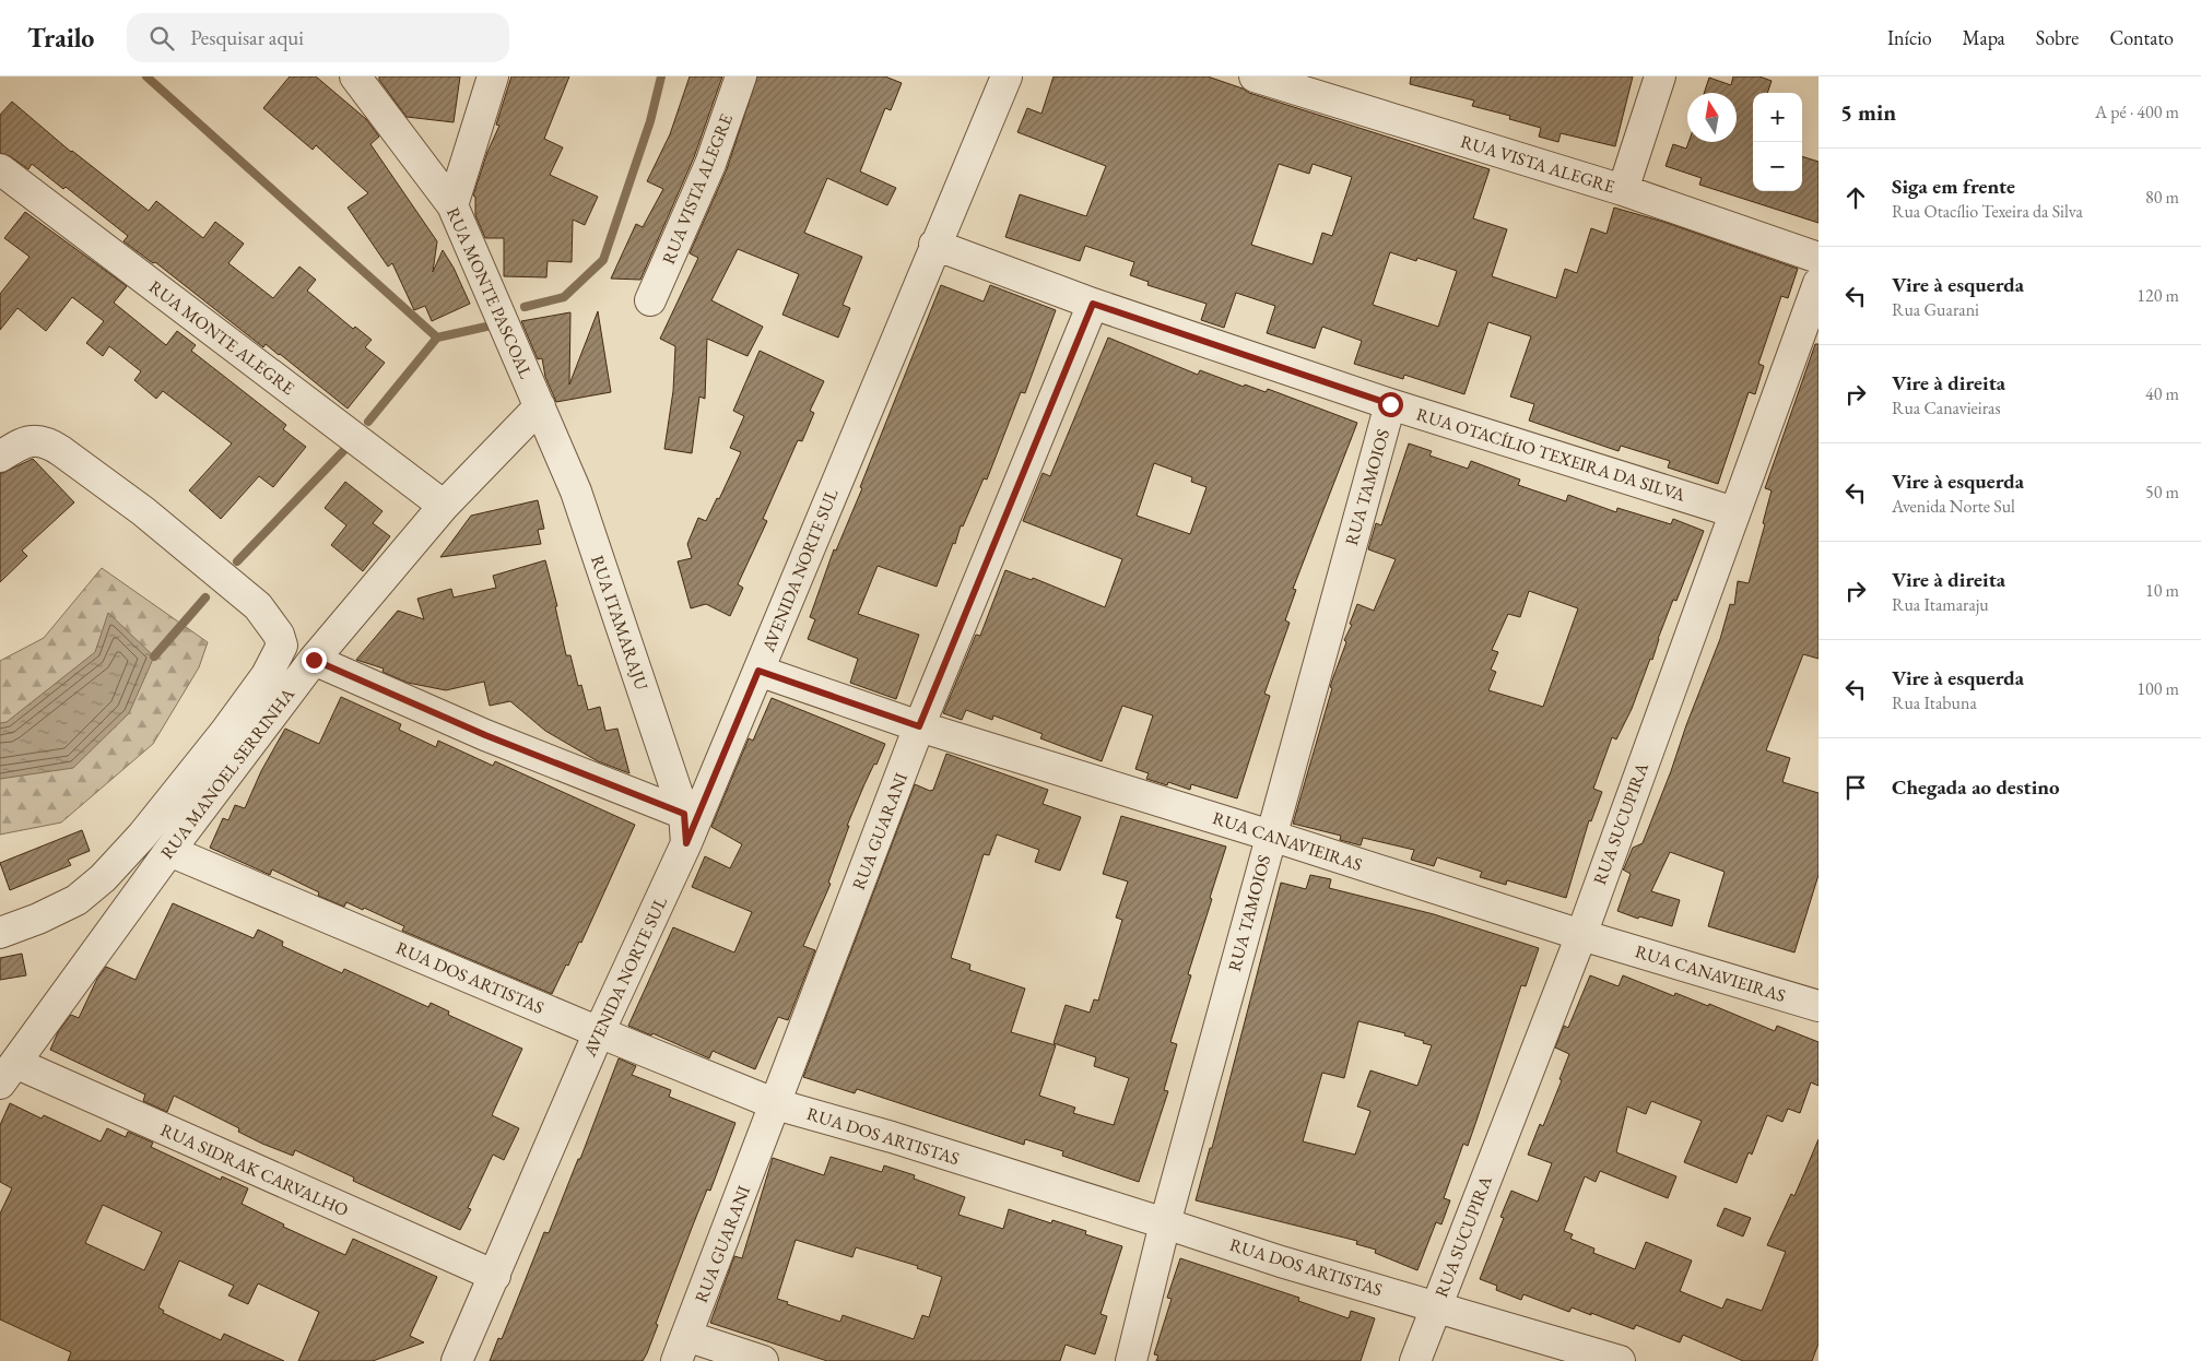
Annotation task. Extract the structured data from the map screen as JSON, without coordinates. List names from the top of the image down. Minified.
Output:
{"streets":{"street":["RUA VISTA ALEGRE","RUA MONTE PASCOAL","RUA MONTE ALEGRE","RUA OTACÍLIO TEXEIRA DA SILVA","RUA TAMOIOS","AVENIDA NORTE SUL","RUA ITAMARAJU","RUA MANOEL SERRINHA","RUA SUCUPIRA","RUA GUARANI","RUA CANAVIEIRAS","RUA DOS ARTISTAS","RUA SIDRAK CARVALHO"]},"crossings":[["RUA MONTE PASCOAL","RUA ITAMARAJU"],["RUA MONTE PASCOAL","RUA MANOEL SERRINHA"],["RUA MONTE ALEGRE","RUA MANOEL SERRINHA"],["RUA OTACÍLIO TEXEIRA DA SILVA","RUA TAMOIOS"],["RUA OTACÍLIO TEXEIRA DA SILVA","AVENIDA NORTE SUL"],["RUA OTACÍLIO TEXEIRA DA SILVA","RUA SUCUPIRA"],["RUA OTACÍLIO TEXEIRA DA SILVA","RUA GUARANI"],["RUA TAMOIOS","RUA CANAVIEIRAS"],["RUA TAMOIOS","RUA DOS ARTISTAS"],["AVENIDA NORTE SUL","RUA ITAMARAJU"],["AVENIDA NORTE SUL","RUA CANAVIEIRAS"],["AVENIDA NORTE SUL","RUA DOS ARTISTAS"],["AVENIDA NORTE SUL","RUA SIDRAK CARVALHO"],["RUA ITAMARAJU","RUA MANOEL SERRINHA"],["RUA MANOEL SERRINHA","RUA DOS ARTISTAS"],["RUA MANOEL SERRINHA","RUA SIDRAK CARVALHO"],["RUA SUCUPIRA","RUA CANAVIEIRAS"],["RUA SUCUPIRA","RUA DOS ARTISTAS"],["RUA GUARANI","RUA CANAVIEIRAS"],["RUA GUARANI","RUA DOS ARTISTAS"]],"north":"top","page":{"header":"Trailo","search":"Pesquisar aqui","nav":["Início","Mapa","Sobre","Contato"],"heading":["5 min","A pé · 400 m"],"map_buttons":["+","−"],"list":[["Siga em frente","Rua Otacílio Texeira da Silva","80 m"],["Vire à esquerda","Rua Guarani","120 m"],["Vire à direita","Rua Canavieiras","40 m"],["Vire à esquerda","Avenida Norte Sul","50 m"],["Vire à direita","Rua Itamaraju","10 m"],["Vire à esquerda","Rua Itabuna","100 m"],"Chegada ao destino"]}}
